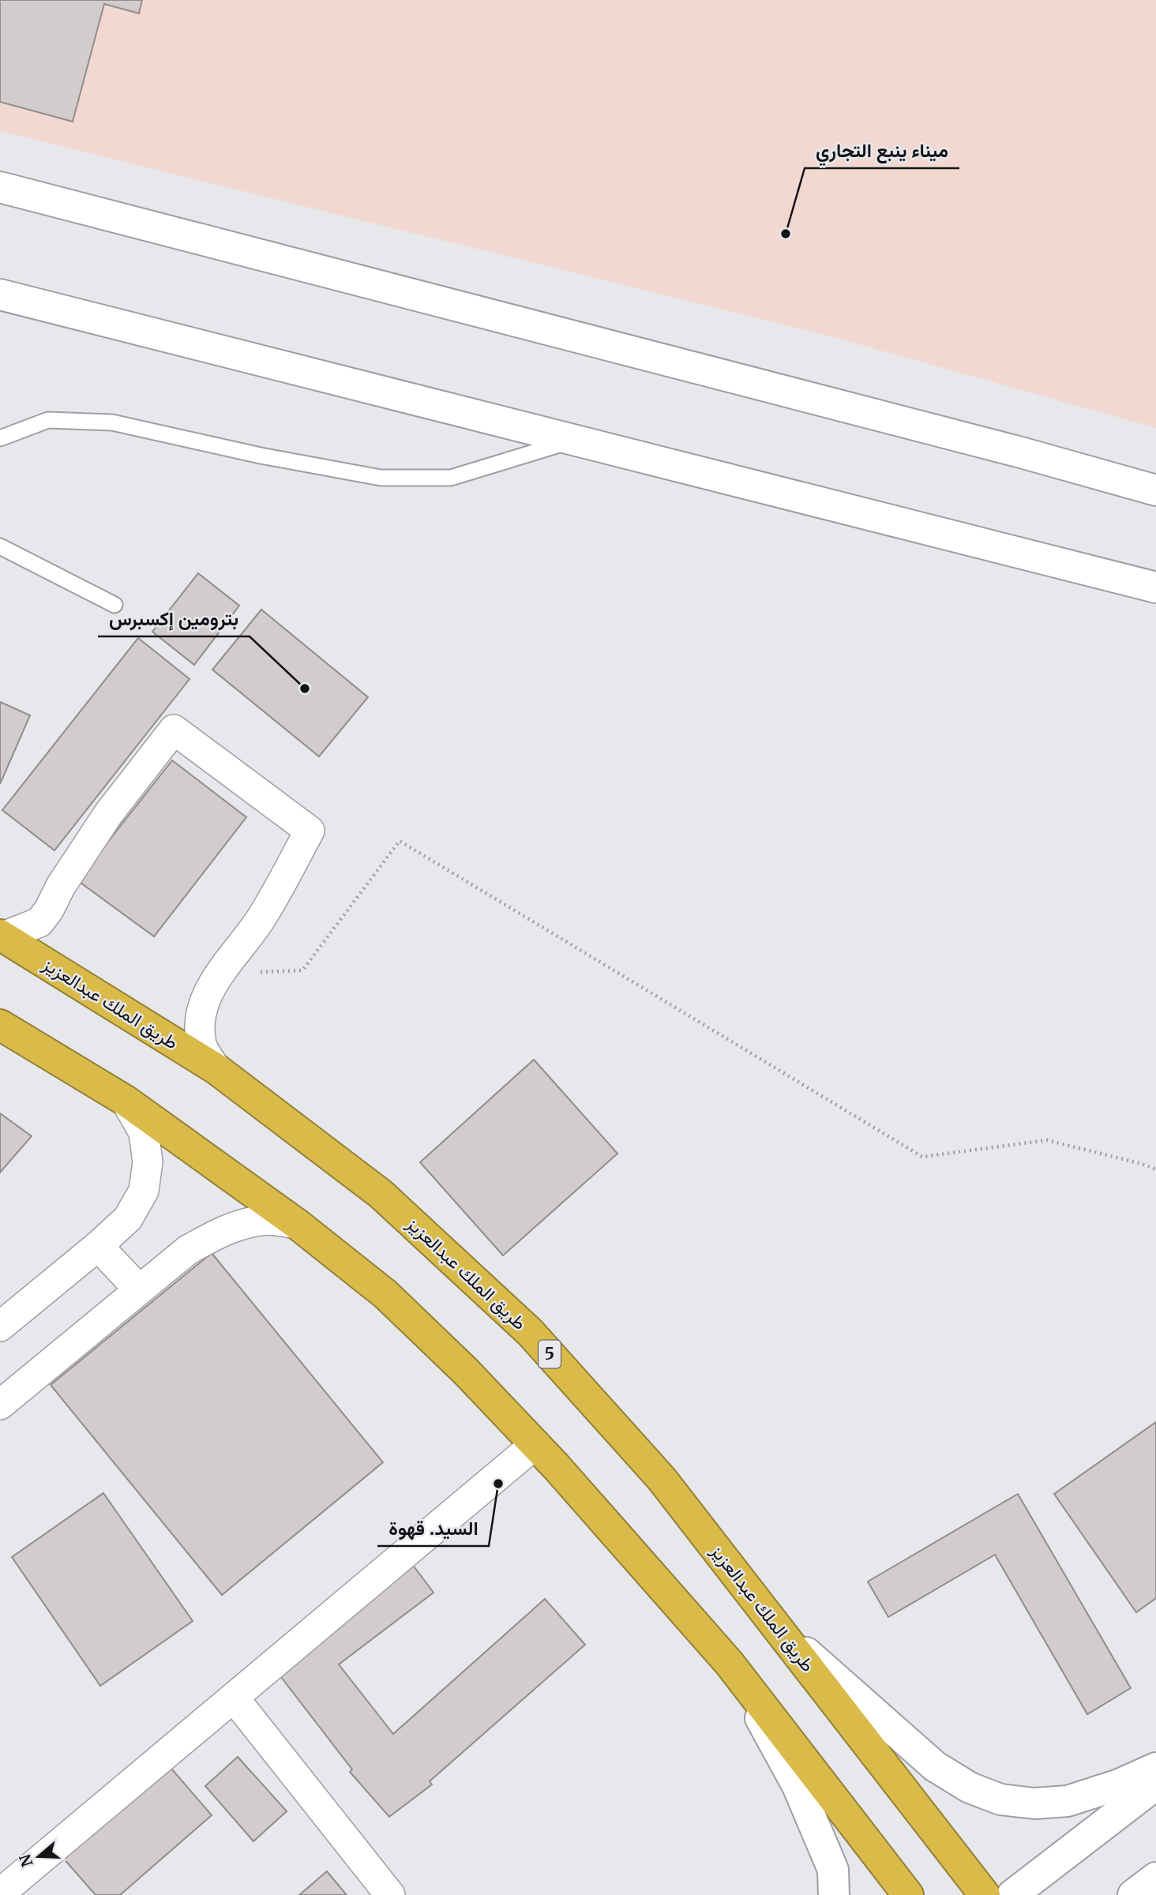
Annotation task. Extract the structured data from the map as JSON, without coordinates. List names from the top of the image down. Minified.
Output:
{"streets":{"highway":["طريق الملك عبدالعزيز","5"]},"places":["ميناء ينبع التجاري","بترومين إكسبرس","السيد. قهوة"],"north":"left"}
